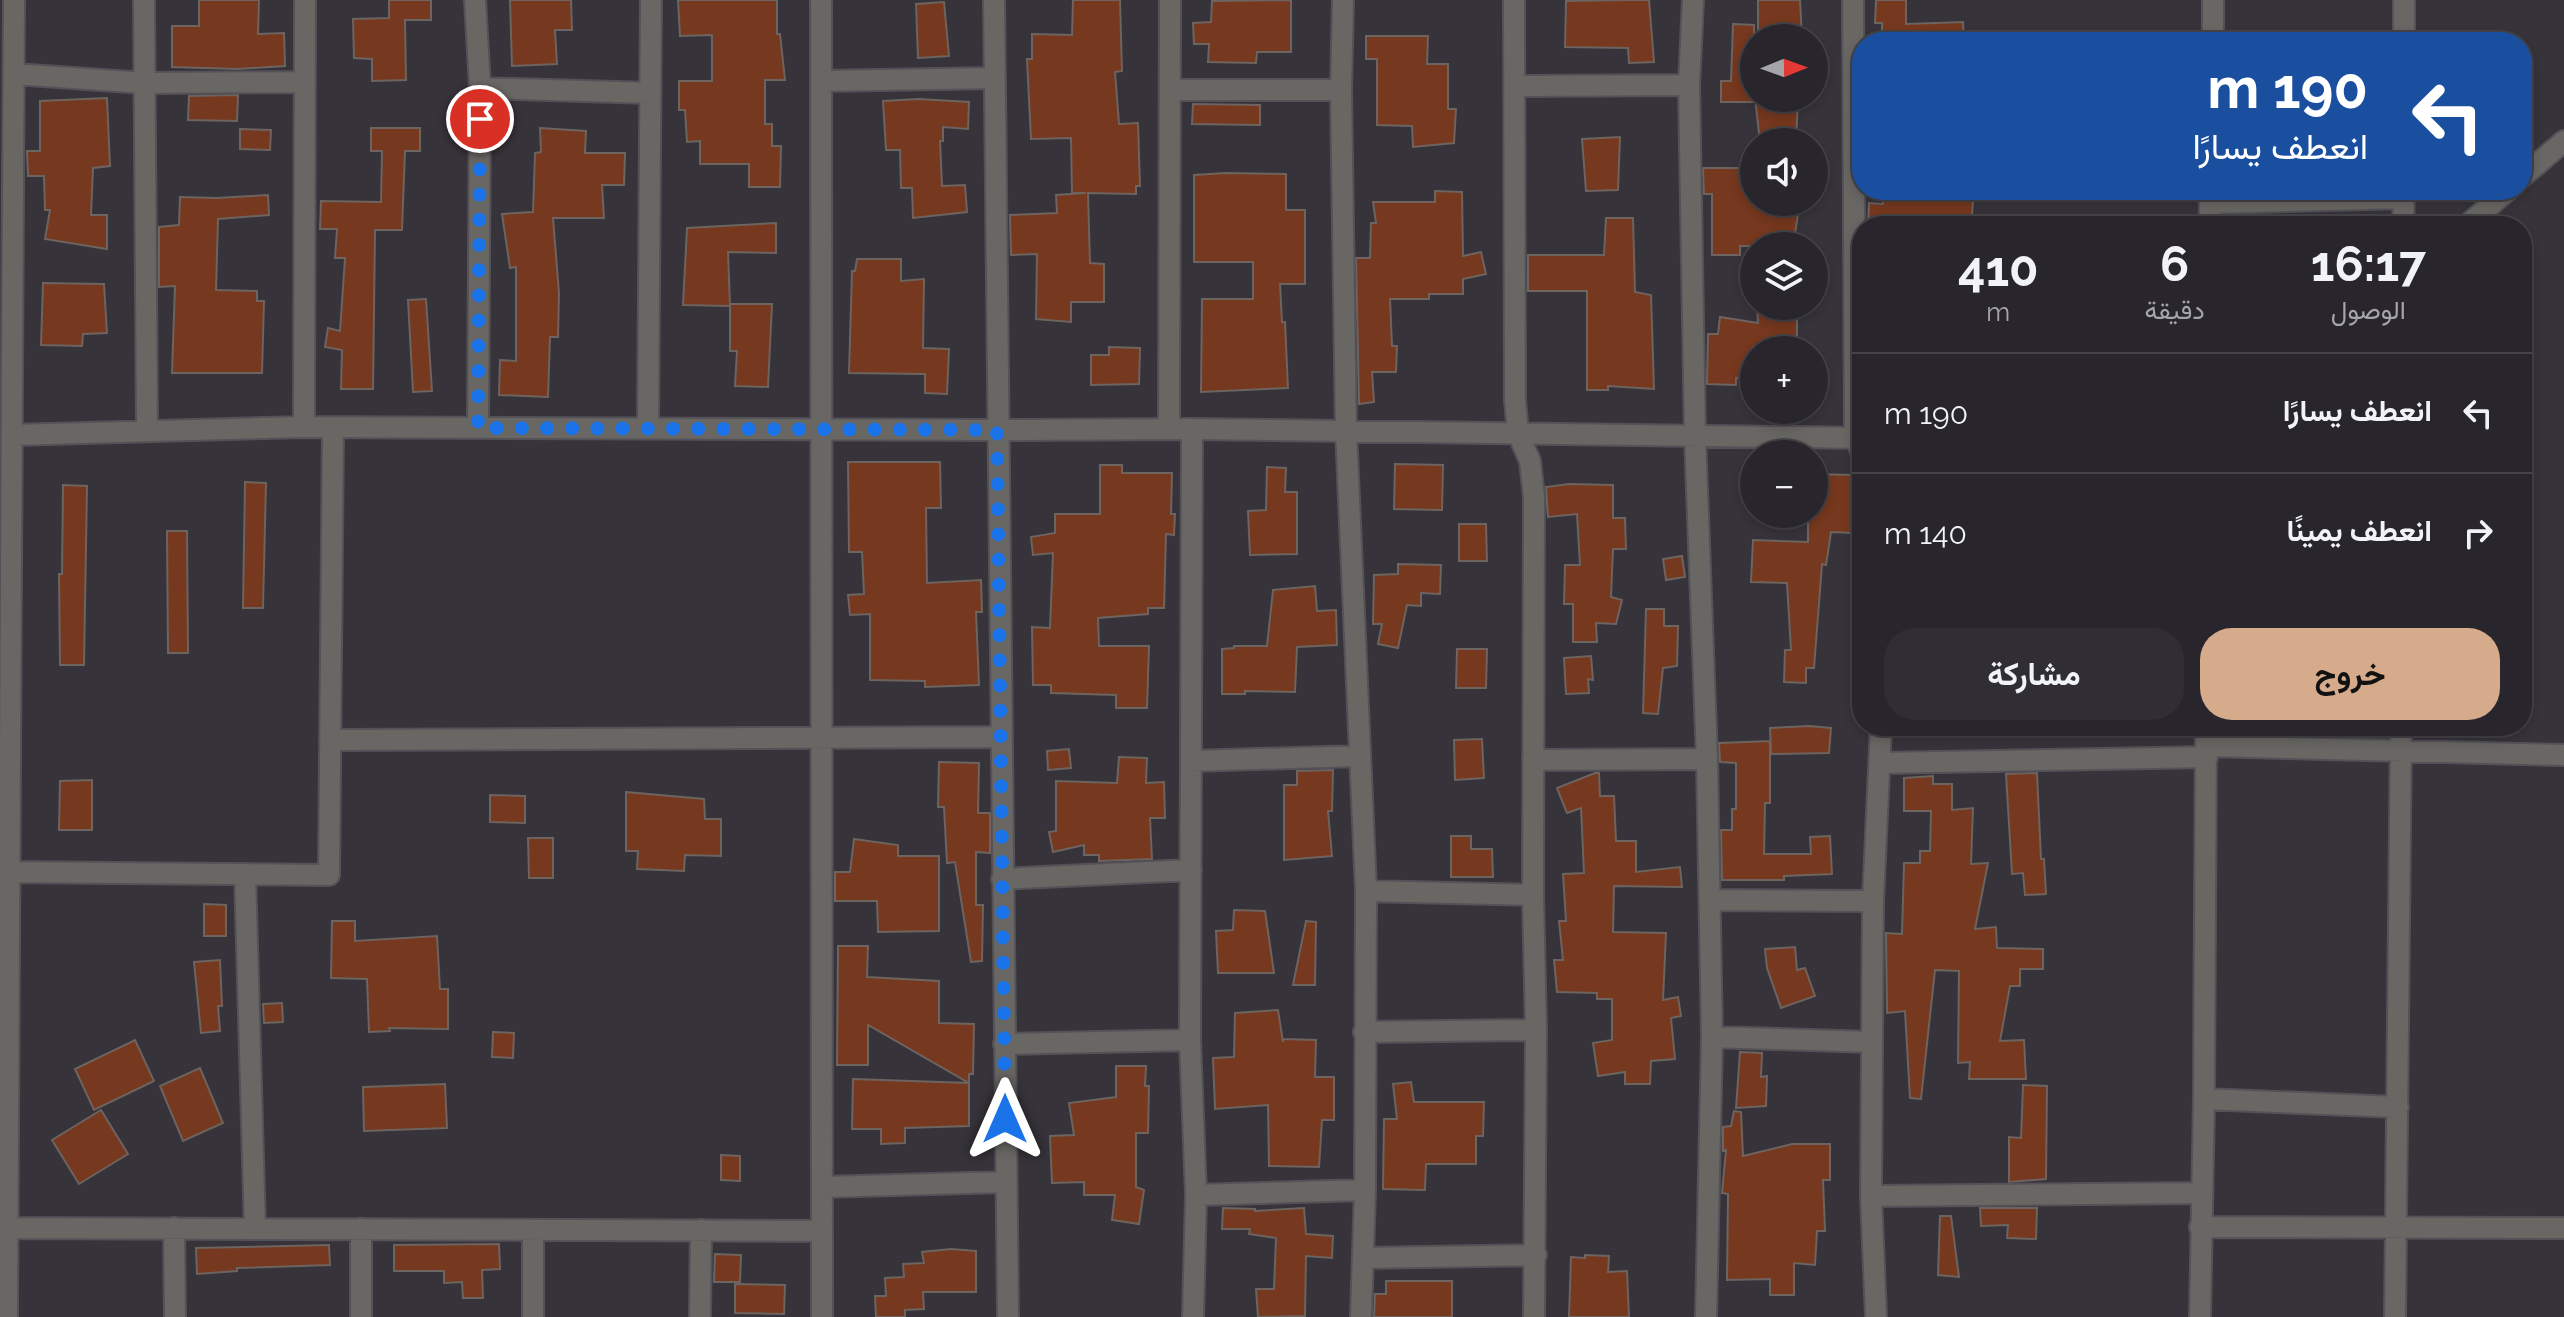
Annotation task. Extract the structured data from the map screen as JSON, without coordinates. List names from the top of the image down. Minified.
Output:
{"north":"right","page":{"map_buttons":["+","−"],"turn":["190 m","انعطف يسارًا"],"eta":["16:17","الوصول","6","دقيقة","410","m"],"list":[{"name":"انعطف يسارًا","value":"190 m"},{"name":"انعطف يمينًا","value":"140 m"}],"buttons":["خروج","مشاركة"]}}
